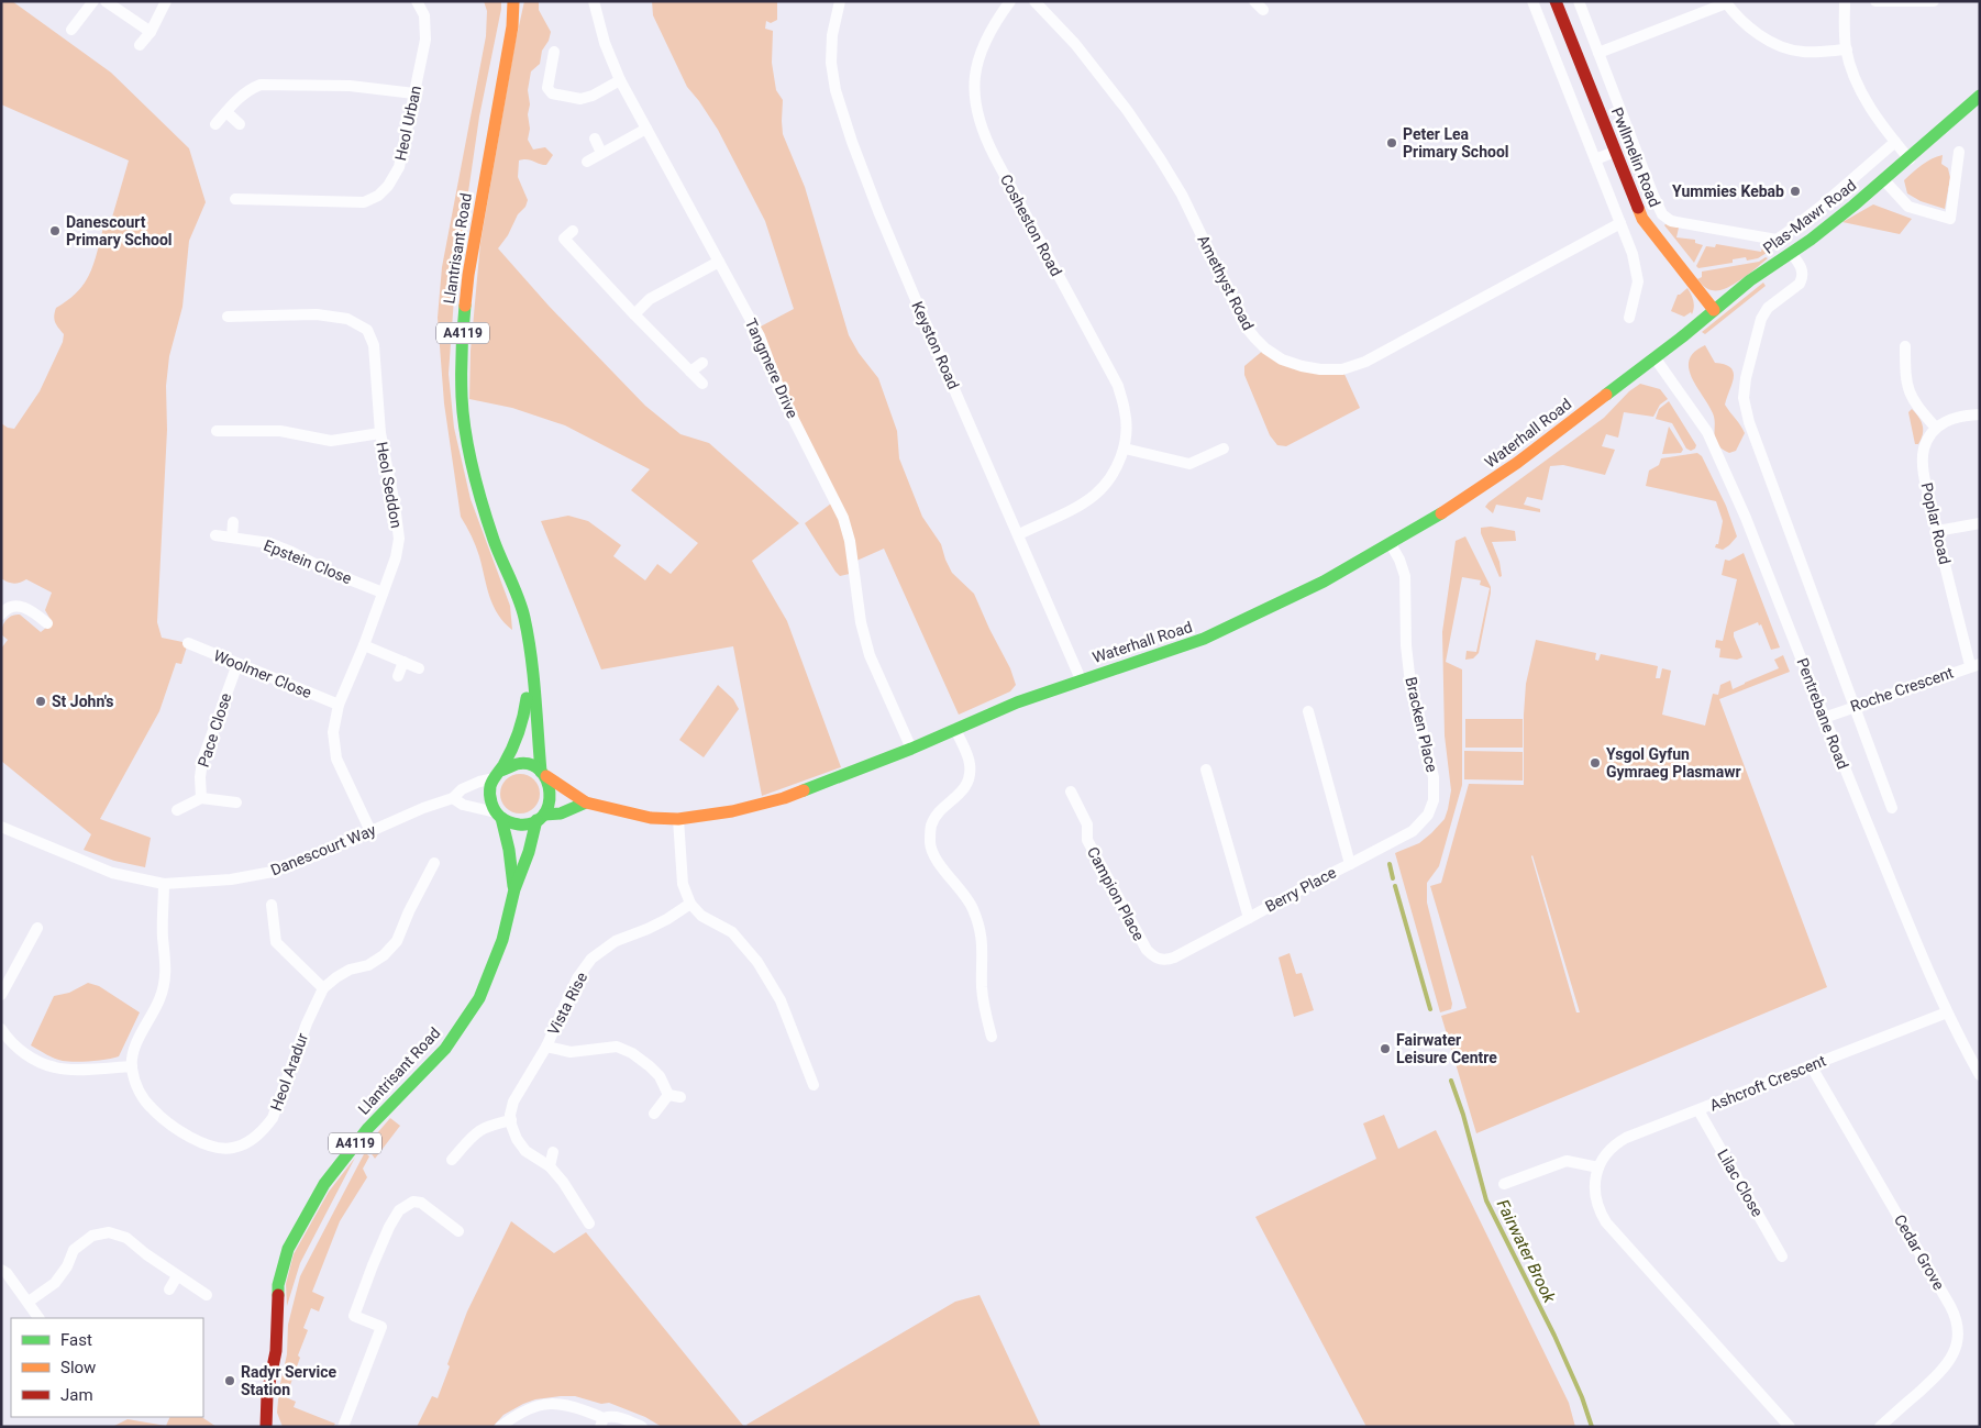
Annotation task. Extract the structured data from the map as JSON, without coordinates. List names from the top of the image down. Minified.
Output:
{"streets":{"street":["Heol Urban","Pwllmelin Road","Plas-Mawr Road","Cosheston Road","Llantrisant Road","Amethyst Road","A4119","Keyston Road","Tangmere Drive","Waterhall Road","Heol Seddon","Poplar Road","Epstein Close","Woolmer Close","Roche Crescent","Pentrebane Road","Bracken Place","Pace Close","Danescourt Way","Berry Place","Campion Place","Vista Rise","Heol Aradur","Ashcroft Crescent","Lilac Close","Cedar Grove"]},"crossings":[["Pwllmelin Road","Plas-Mawr Road"],["Plas-Mawr Road","Waterhall Road"],["Plas-Mawr Road","Pentrebane Road"],["Cosheston Road","Keyston Road"],["Llantrisant Road","Waterhall Road"],["Llantrisant Road","Danescourt Way"],["Keyston Road","Waterhall Road"],["Tangmere Drive","Waterhall Road"],["Waterhall Road","Pentrebane Road"],["Waterhall Road","Bracken Place"],["Waterhall Road","Danescourt Way"],["Heol Seddon","Epstein Close"],["Heol Seddon","Woolmer Close"],["Heol Seddon","Danescourt Way"],["Poplar Road","Roche Crescent"],["Woolmer Close","Pace Close"],["Roche Crescent","Pentrebane Road"],["Pentrebane Road","Ashcroft Crescent"],["Bracken Place","Berry Place"],["Berry Place","Campion Place"],["Ashcroft Crescent","Lilac Close"],["Ashcroft Crescent","Cedar Grove"]],"water":["Fairwater Brook"],"places":["Peter Lea Primary School","Yummies Kebab","Danescourt Primary School","St John's","Ysgol Gyfun Gymraeg Plasmawr","Fairwater Leisure Centre","Radyr Service Station"],"legend":["Fast","Slow","Jam"]}
